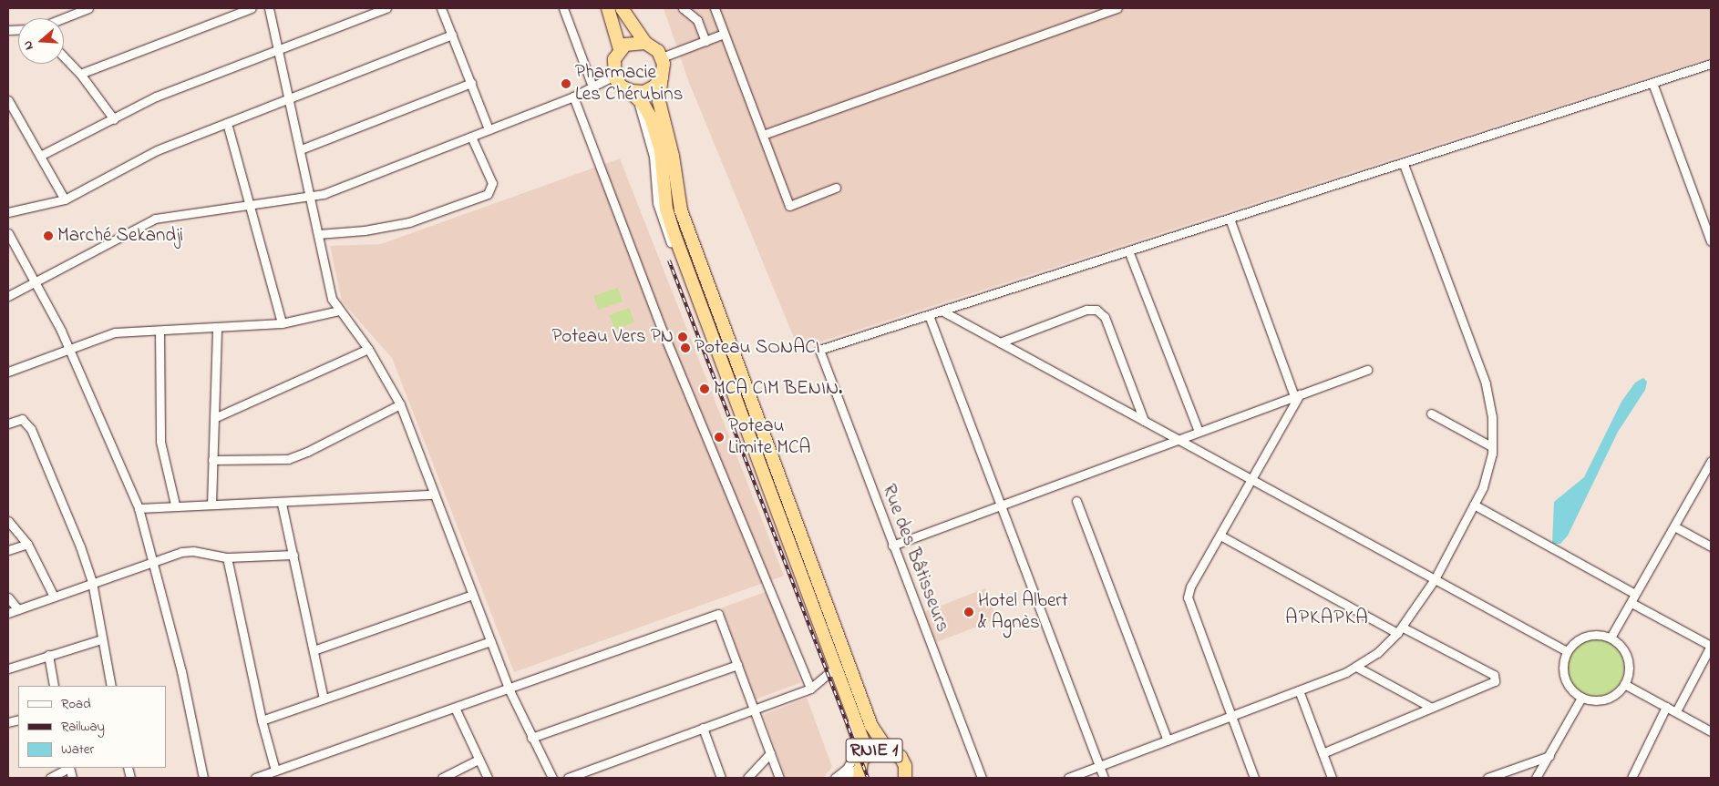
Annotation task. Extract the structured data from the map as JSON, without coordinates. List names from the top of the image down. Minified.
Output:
{"streets":{"highway":["RNIE 1"],"street":["Rue des Bâtisseurs"]},"districts":["APKAPKA"],"places":["Pharmacie Les Chérubins","Marché Sekandji","Poteau Vers PN","Poteau SONACI","MCA CIM BENIN.","Poteau Limite MCA","Hotel Albert & Agnès"],"legend":["Road","Railway","Water"],"north":"left"}
